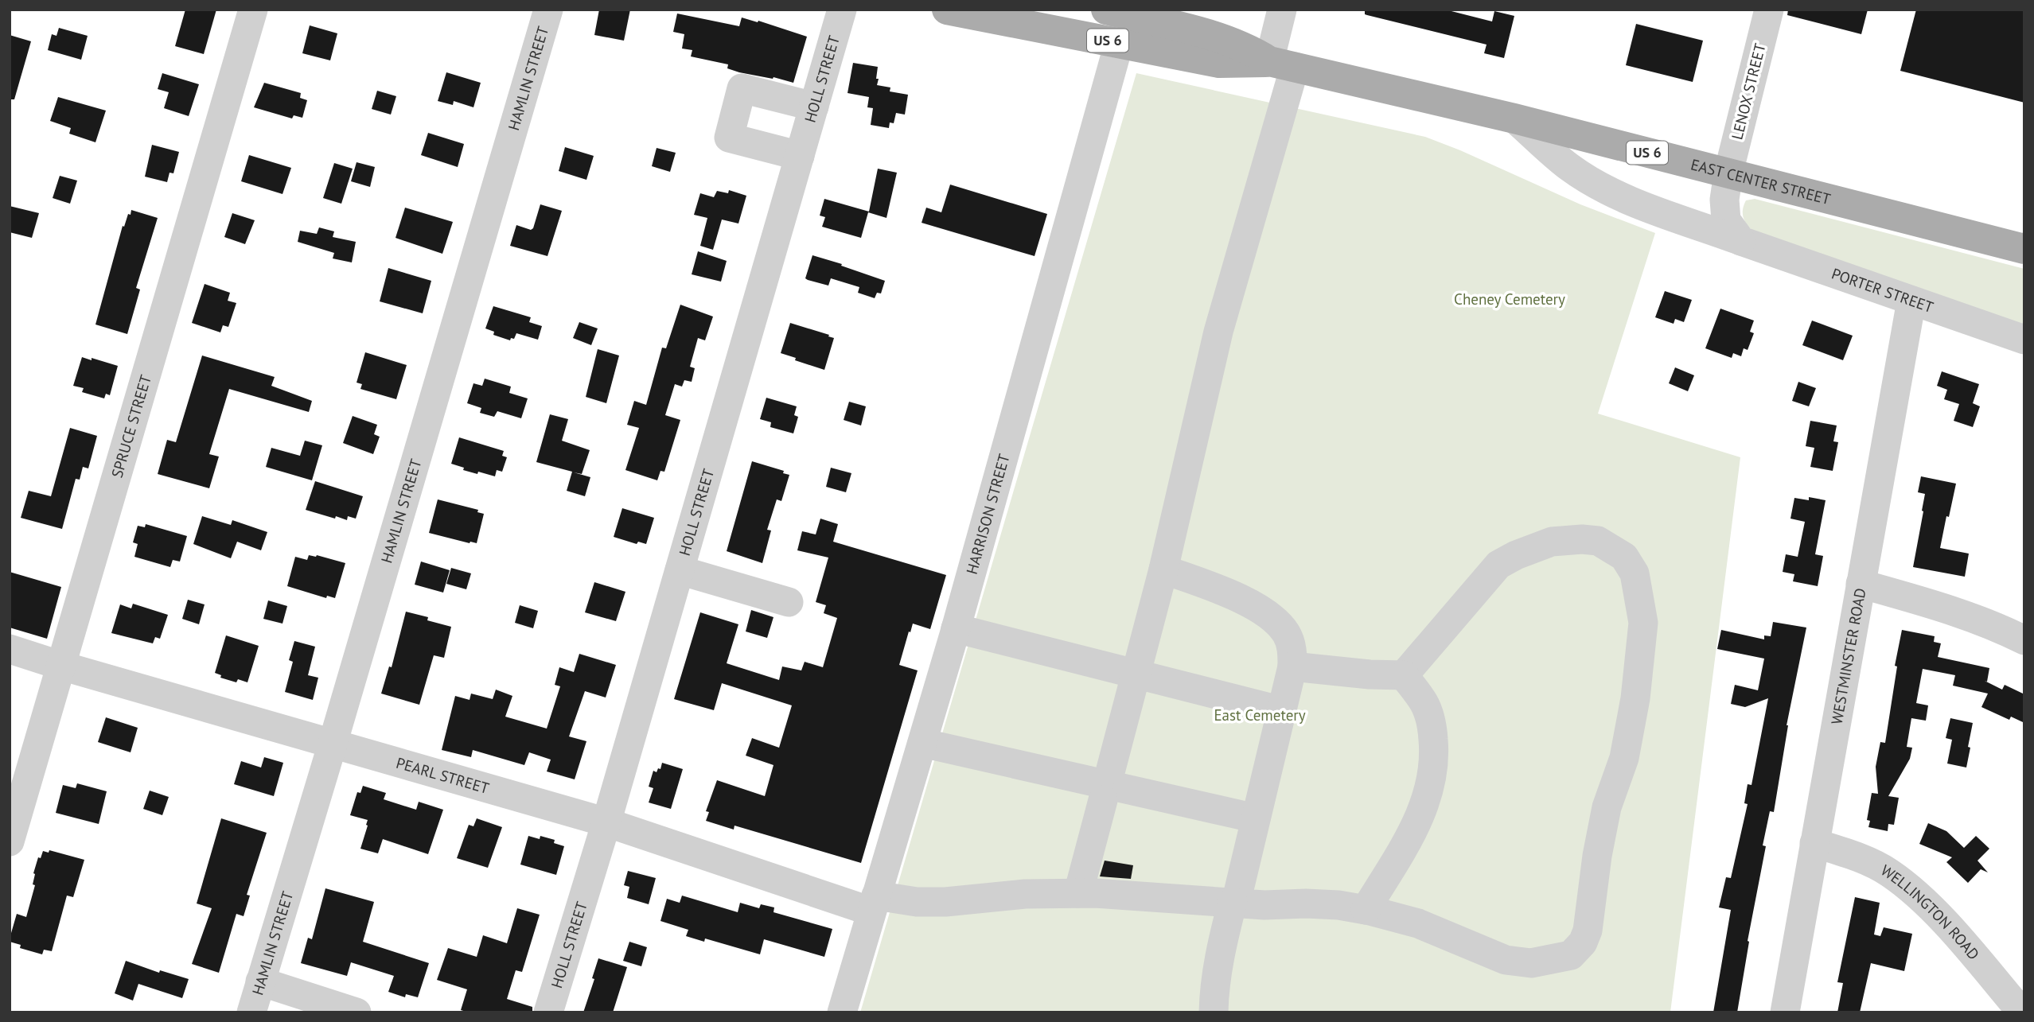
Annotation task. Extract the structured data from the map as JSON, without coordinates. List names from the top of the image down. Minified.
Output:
{"streets":{"main road":["US 6","EAST CENTER STREET"],"street":["HOLL STREET","HAMLIN STREET","LENOX STREET","PORTER STREET","SPRUCE STREET","HARRISON STREET","WESTMINSTER ROAD","PEARL STREET","WELLINGTON ROAD"]},"crossings":[["HOLL STREET","PEARL STREET"],["HAMLIN STREET","PEARL STREET"],["LENOX STREET","EAST CENTER STREET"],["EAST CENTER STREET","PORTER STREET"],["EAST CENTER STREET","HARRISON STREET"],["PORTER STREET","WESTMINSTER ROAD"],["SPRUCE STREET","PEARL STREET"],["HARRISON STREET","PEARL STREET"],["WESTMINSTER ROAD","WELLINGTON ROAD"]],"parks":["Cheney Cemetery","East Cemetery"]}
